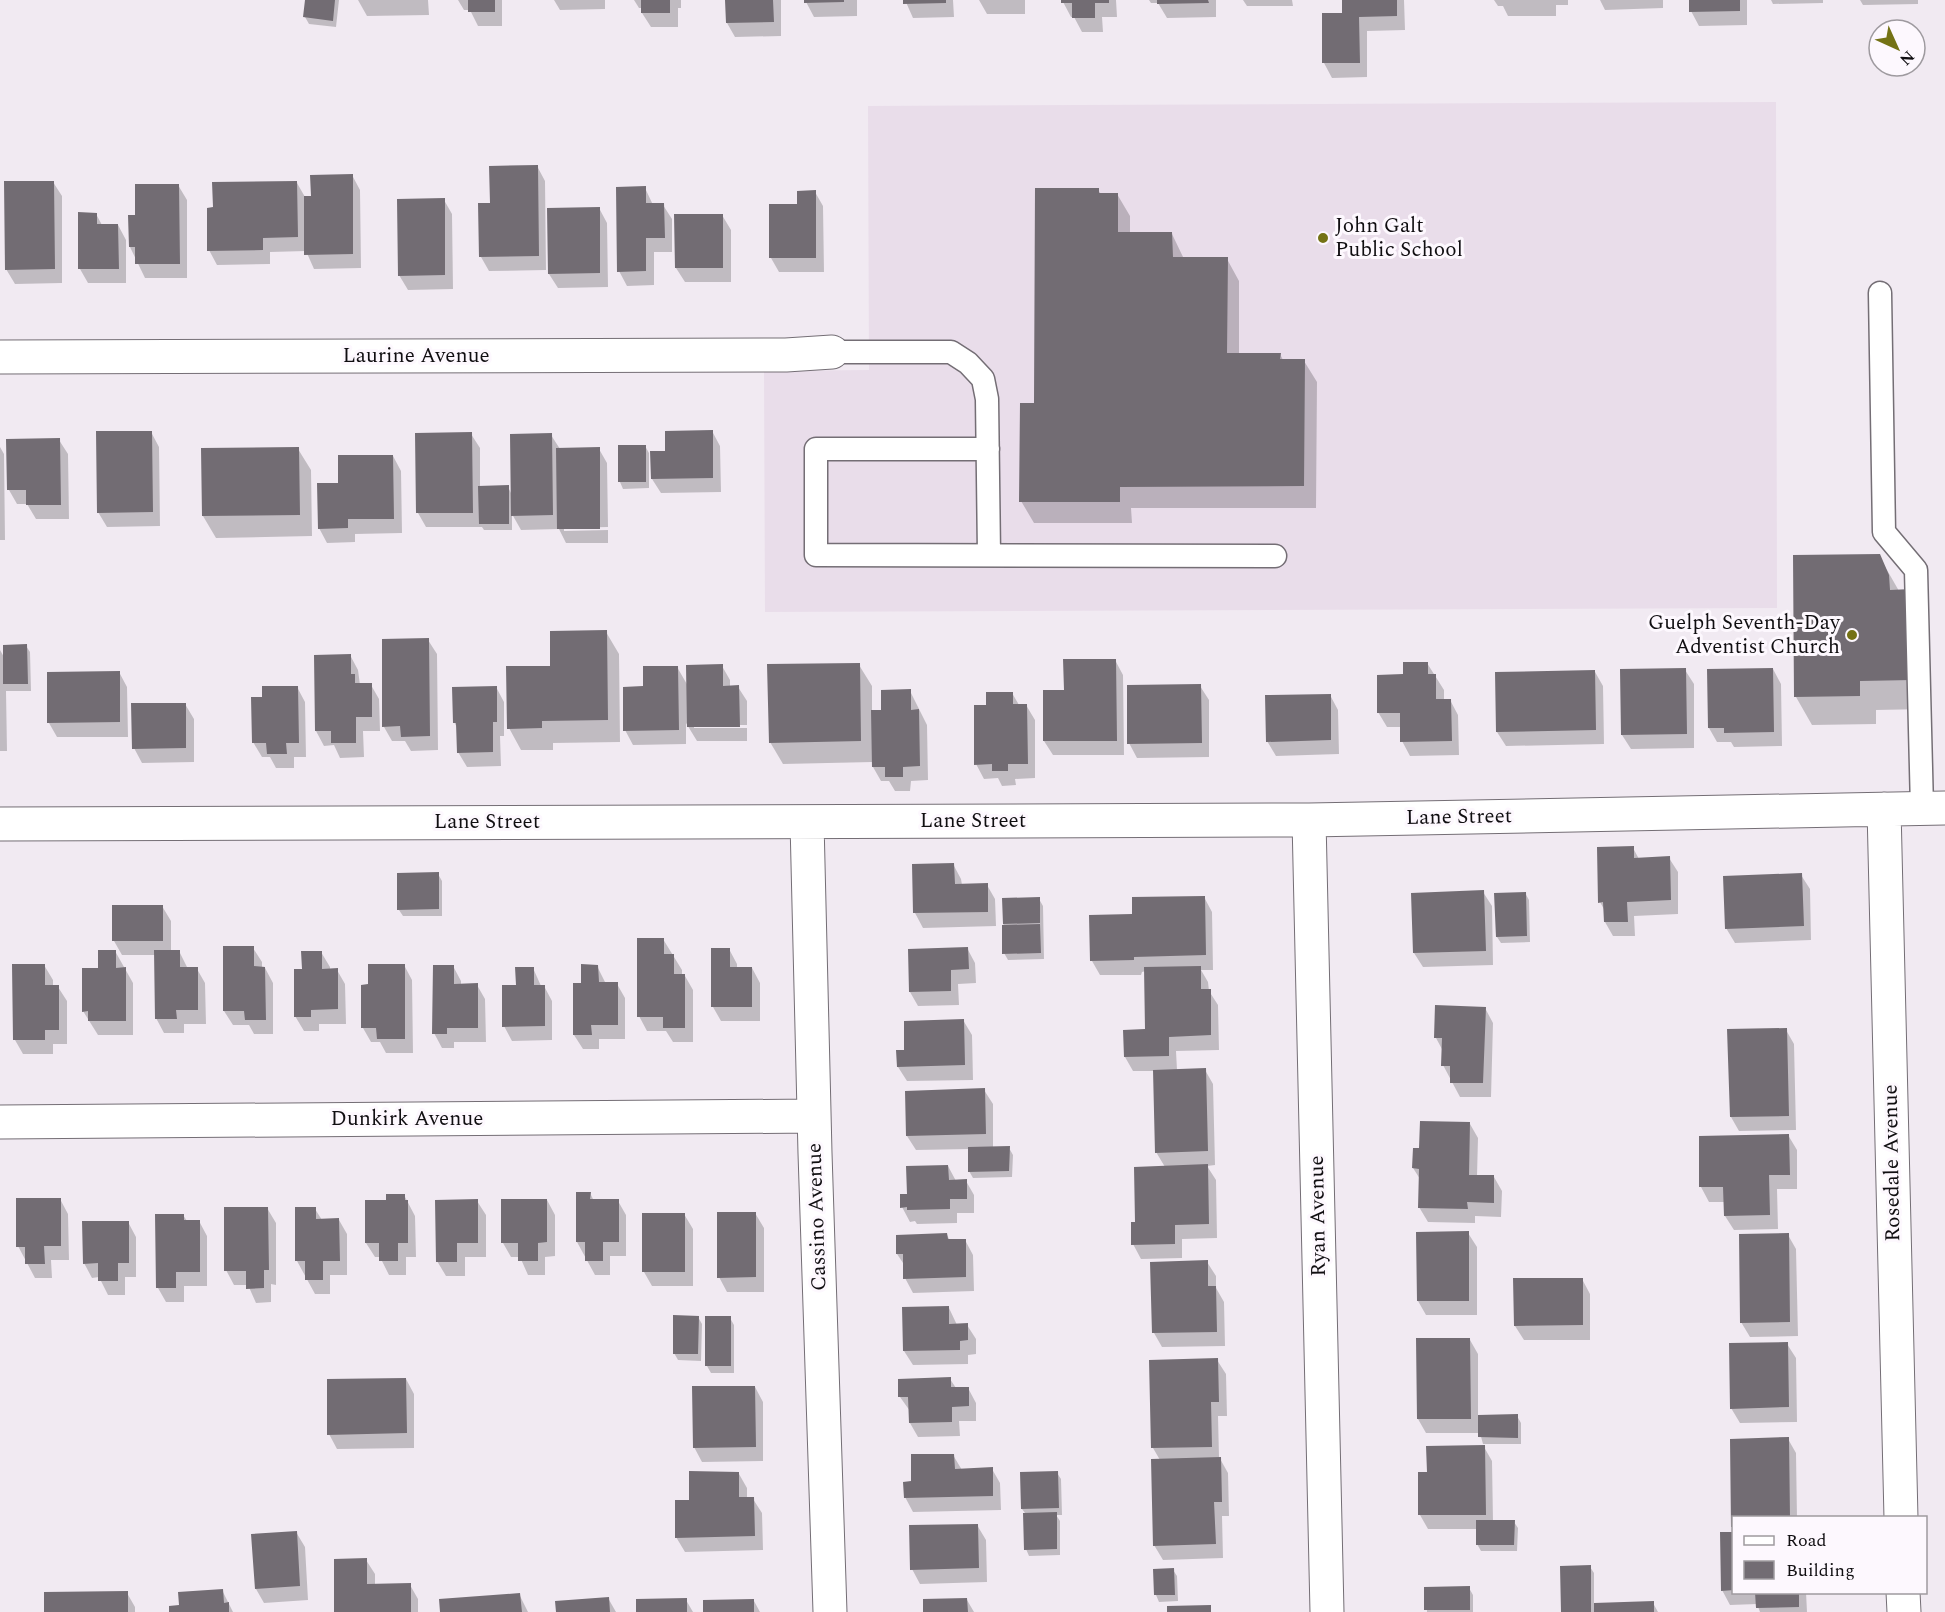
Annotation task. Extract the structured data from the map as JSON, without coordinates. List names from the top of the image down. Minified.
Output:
{"streets":{"street":["Laurine Avenue","Lane Street","Dunkirk Avenue","Rosedale Avenue","Ryan Avenue","Cassino Avenue"]},"crossings":[["Lane Street","Rosedale Avenue"],["Lane Street","Ryan Avenue"],["Lane Street","Cassino Avenue"],["Dunkirk Avenue","Cassino Avenue"]],"places":["John Galt Public School","Guelph Seventh-Day Adventist Church"],"legend":["Road","Building"],"north":"bottom right"}
